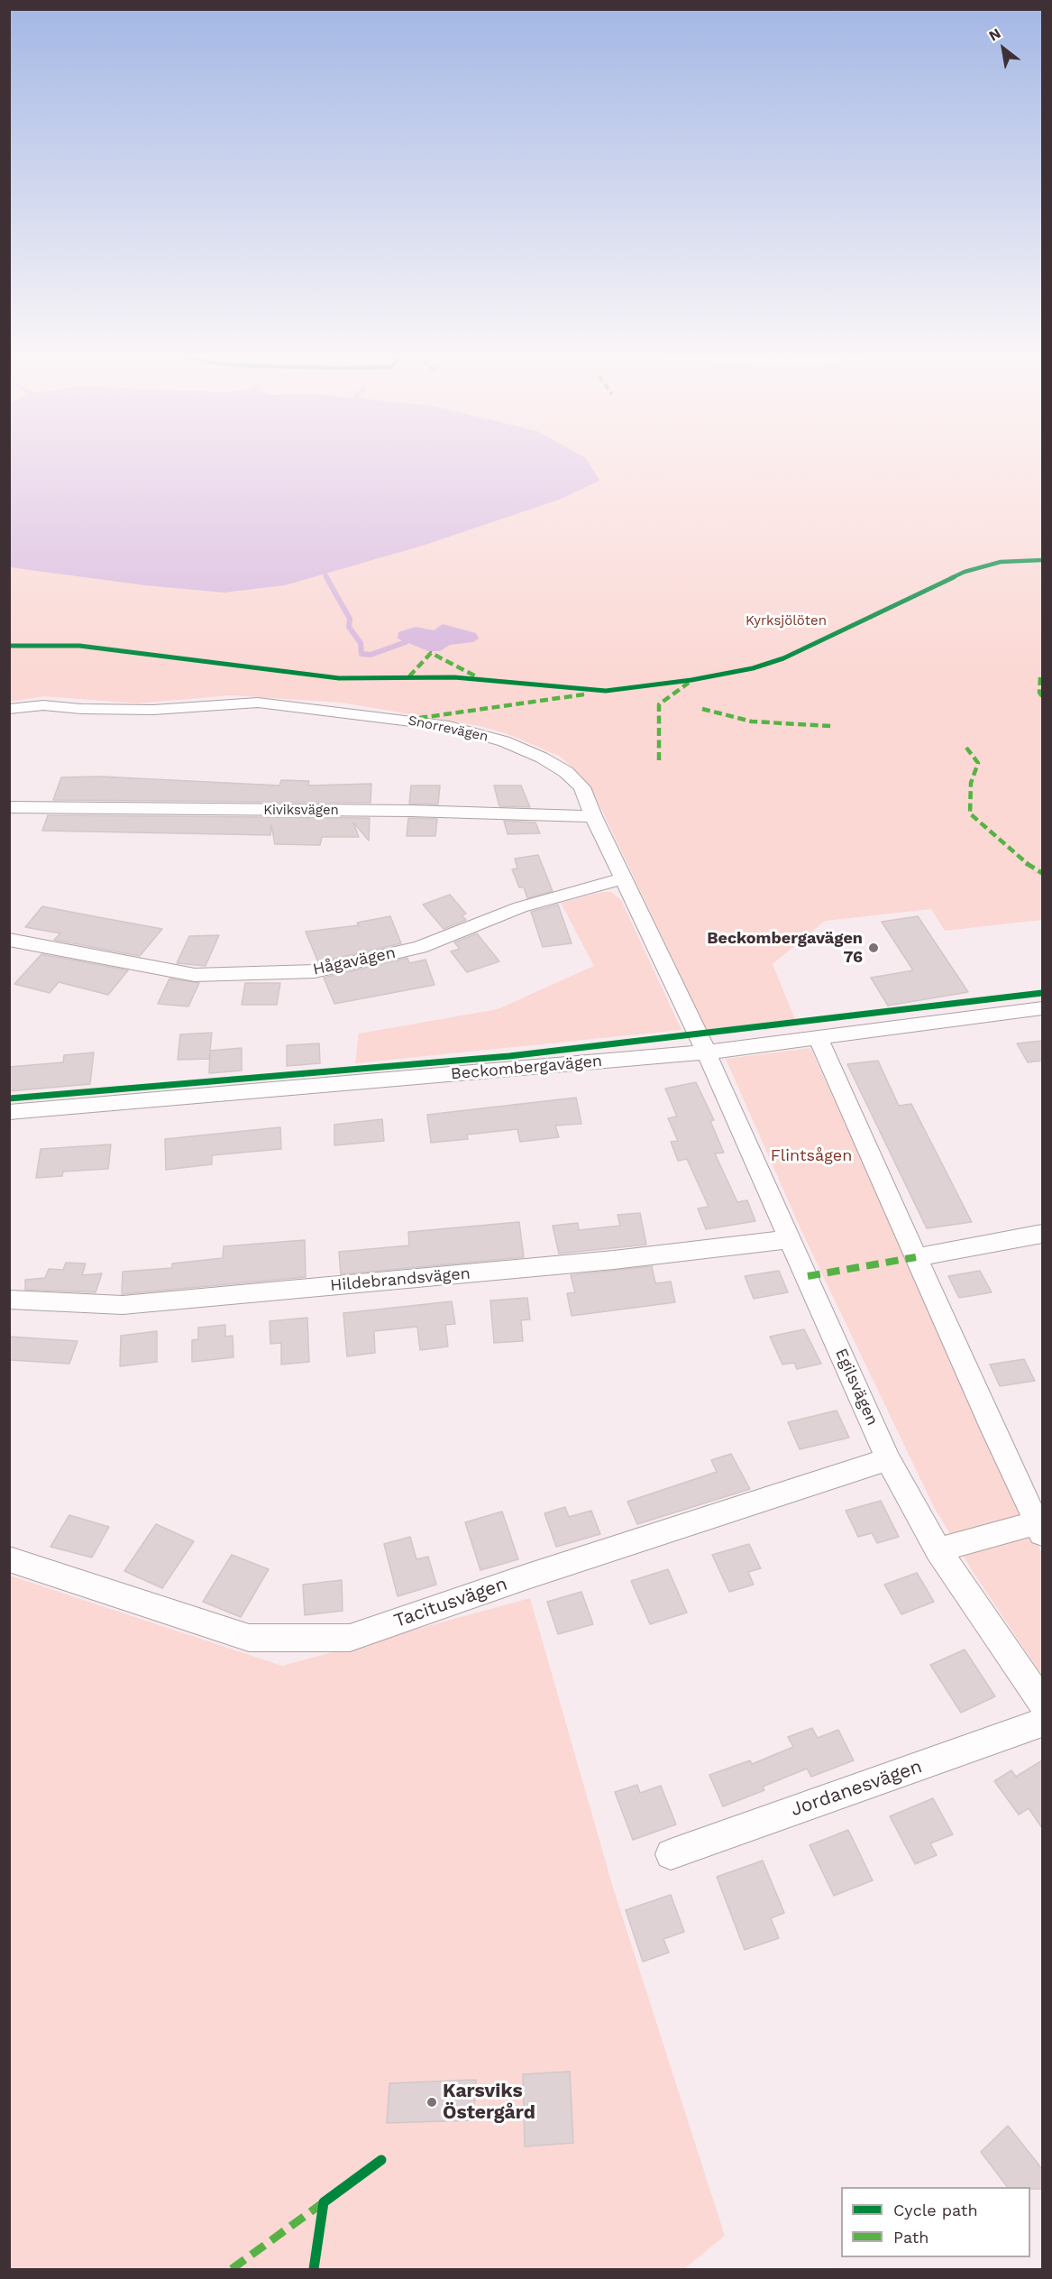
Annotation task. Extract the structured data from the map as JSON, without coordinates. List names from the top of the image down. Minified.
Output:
{"streets":{"street":["Snorrevägen","Kiviksvägen","Hågavägen","Beckombergavägen","Hildebrandsvägen","Egilsvägen","Tacitusvägen","Jordanesvägen"]},"crossings":[["Snorrevägen","Kiviksvägen"],["Snorrevägen","Hågavägen"],["Snorrevägen","Beckombergavägen"],["Snorrevägen","Egilsvägen"],["Beckombergavägen","Egilsvägen"],["Hildebrandsvägen","Egilsvägen"],["Egilsvägen","Tacitusvägen"]],"parks":["Kyrksjölöten","Flintsågen"],"places":["Beckombergavägen 76","Karsviks Östergård"],"legend":["Cycle path","Path"],"north":"top left"}
